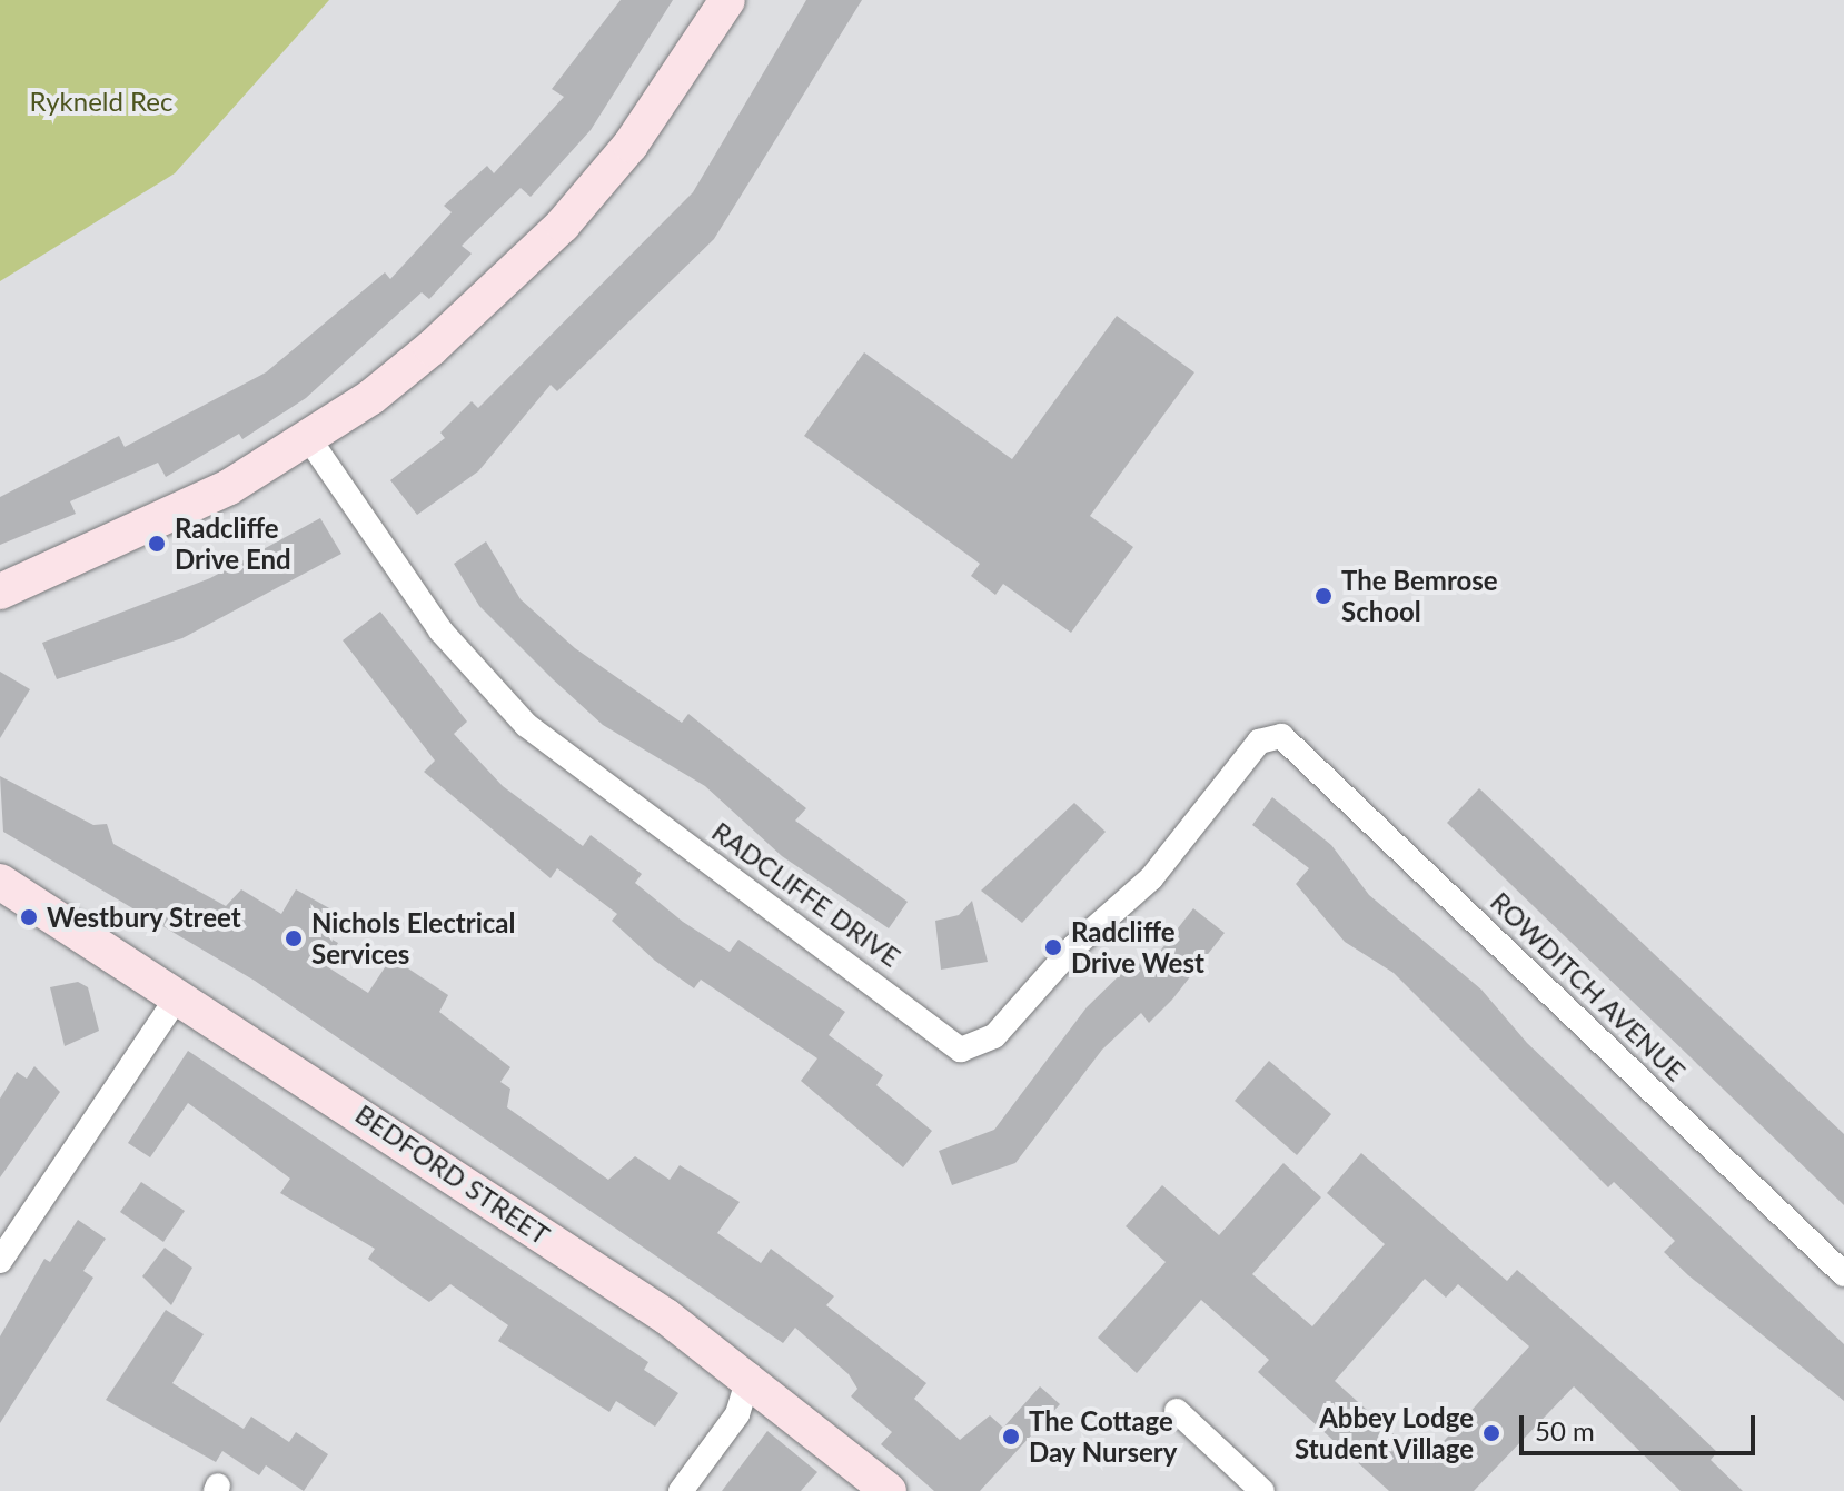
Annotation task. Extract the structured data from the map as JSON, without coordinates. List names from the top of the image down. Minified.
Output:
{"streets":{"street":["RADCLIFFE DRIVE","ROWDITCH AVENUE","BEDFORD STREET"]},"crossings":[["RADCLIFFE DRIVE","ROWDITCH AVENUE"]],"parks":["Rykneld Rec"],"places":["Radcliffe Drive End","The Bemrose School","Westbury Street","Nichols Electrical Services","Radcliffe Drive West","Abbey Lodge Student Village","The Cottage Day Nursery"],"scale_bar":"50 m"}
